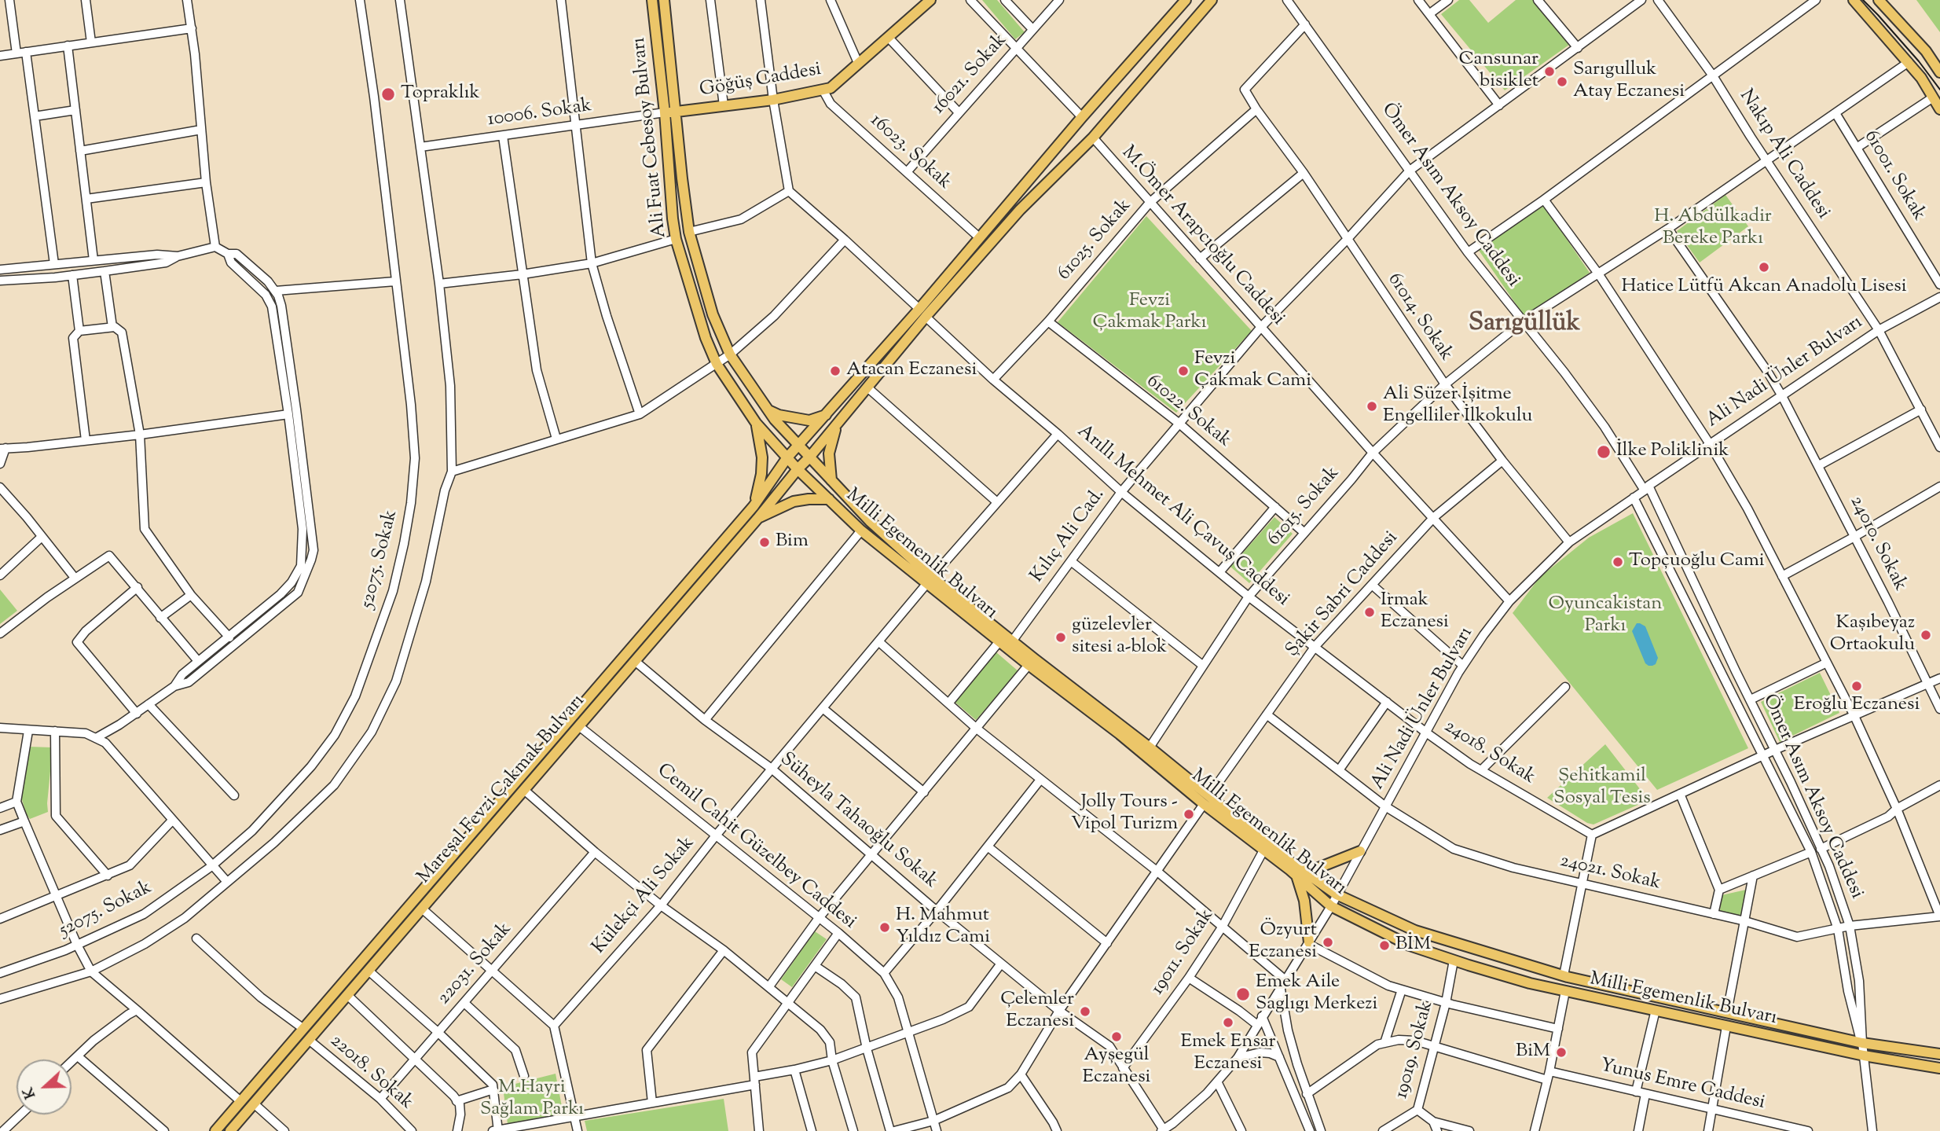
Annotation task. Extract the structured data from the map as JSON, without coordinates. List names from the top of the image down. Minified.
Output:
{"streets":{"main road":["Göğüş Caddesi","Ali Fuat Cebesoy Bulvarı","Milli Egemenlik Bulvarı","Mareşal Fevzi Çakmak Bulvarı"],"street":["16021. Sokak","10006. Sokak","16023. Sokak","Nakıp Ali Caddesi","61001. Sokak","Ömer Asım Aksoy Caddesi","M.Ömer Arapcıoğlu Caddesi","61025. Sokak","61014. Sokak","Ali Nadi Ünler Bulvarı","61022. Sokak","61015. Sokak","Arıllı Mehmet Ali Çavuş Caddesi","Kılıç Ali Cad.","24010. Sokak","52075. Sokak","Şakir Sabri Caddesi","24018. Sokak","Süheyla Tahaoğlu Sokak","Cemil Cahit Güzelbey Caddesi","24021. Sokak","Külekçi Ali Sokak","19011. Sokak","22031. Sokak","19019. Sokak","22018. Sokak","Yunus Emre Caddesi"]},"crossings":[["16021. Sokak","16023. Sokak"],["Göğüş Caddesi","10006. Sokak"],["Göğüş Caddesi","Ali Fuat Cebesoy Bulvarı"],["Göğüş Caddesi","16023. Sokak"],["Göğüş Caddesi","Milli Egemenlik Bulvarı"],["10006. Sokak","Ali Fuat Cebesoy Bulvarı"],["10006. Sokak","Milli Egemenlik Bulvarı"],["Ali Fuat Cebesoy Bulvarı","Milli Egemenlik Bulvarı"],["Ali Fuat Cebesoy Bulvarı","Mareşal Fevzi Çakmak Bulvarı"],["Nakıp Ali Caddesi","Ali Nadi Ünler Bulvarı"],["Nakıp Ali Caddesi","61015. Sokak"],["61001. Sokak","61015. Sokak"],["Ömer Asım Aksoy Caddesi","61014. Sokak"],["Ömer Asım Aksoy Caddesi","Ali Nadi Ünler Bulvarı"],["Ömer Asım Aksoy Caddesi","61015. Sokak"],["Ömer Asım Aksoy Caddesi","Kılıç Ali Cad."],["Ömer Asım Aksoy Caddesi","Milli Egemenlik Bulvarı"],["Ömer Asım Aksoy Caddesi","24021. Sokak"],["M.Ömer Arapcıoğlu Caddesi","61025. Sokak"],["M.Ömer Arapcıoğlu Caddesi","Ali Nadi Ünler Bulvarı"],["M.Ömer Arapcıoğlu Caddesi","61015. Sokak"],["M.Ömer Arapcıoğlu Caddesi","Kılıç Ali Cad."],["M.Ömer Arapcıoğlu Caddesi","Şakir Sabri Caddesi"],["61025. Sokak","61014. Sokak"],["61025. Sokak","61022. Sokak"],["61025. Sokak","Arıllı Mehmet Ali Çavuş Caddesi"],["61014. Sokak","Ali Nadi Ünler Bulvarı"],["61014. Sokak","61015. Sokak"],["61014. Sokak","Kılıç Ali Cad."],["61014. Sokak","Şakir Sabri Caddesi"],["Ali Nadi Ünler Bulvarı","Arıllı Mehmet Ali Çavuş Caddesi"],["Ali Nadi Ünler Bulvarı","24010. Sokak"],["Ali Nadi Ünler Bulvarı","Milli Egemenlik Bulvarı"],["Ali Nadi Ünler Bulvarı","24018. Sokak"],["Ali Nadi Ünler Bulvarı","Süheyla Tahaoğlu Sokak"],["Ali Nadi Ünler Bulvarı","24021. Sokak"],["61022. Sokak","61015. Sokak"],["61022. Sokak","Kılıç Ali Cad."],["61015. Sokak","Arıllı Mehmet Ali Çavuş Caddesi"],["61015. Sokak","24010. Sokak"],["61015. Sokak","Milli Egemenlik Bulvarı"],["Arıllı Mehmet Ali Çavuş Caddesi","Kılıç Ali Cad."],["Arıllı Mehmet Ali Çavuş Caddesi","Şakir Sabri Caddesi"],["Arıllı Mehmet Ali Çavuş Caddesi","24018. Sokak"],["Arıllı Mehmet Ali Çavuş Caddesi","Mareşal Fevzi Çakmak Bulvarı"],["Arıllı Mehmet Ali Çavuş Caddesi","Külekçi Ali Sokak"],["Kılıç Ali Cad.","Milli Egemenlik Bulvarı"],["Milli Egemenlik Bulvarı","Şakir Sabri Caddesi"],["Milli Egemenlik Bulvarı","Mareşal Fevzi Çakmak Bulvarı"],["Milli Egemenlik Bulvarı","Külekçi Ali Sokak"],["Milli Egemenlik Bulvarı","19011. Sokak"],["Milli Egemenlik Bulvarı","19019. Sokak"],["Şakir Sabri Caddesi","Süheyla Tahaoğlu Sokak"],["Şakir Sabri Caddesi","Cemil Cahit Güzelbey Caddesi"],["Şakir Sabri Caddesi","24021. Sokak"],["Mareşal Fevzi Çakmak Bulvarı","Süheyla Tahaoğlu Sokak"],["Mareşal Fevzi Çakmak Bulvarı","Cemil Cahit Güzelbey Caddesi"],["Mareşal Fevzi Çakmak Bulvarı","22018. Sokak"],["Süheyla Tahaoğlu Sokak","Külekçi Ali Sokak"],["Süheyla Tahaoğlu Sokak","19011. Sokak"],["Cemil Cahit Güzelbey Caddesi","Külekçi Ali Sokak"],["22031. Sokak","22018. Sokak"]],"districts":["Sarıgüllük"],"parks":["H. Abdülkadir Bereke Parkı","Fevzi Çakmak Parkı","Oyuncakistan Parkı","Şehitkamil Sosyal Tesis","M.Hayri Sağlam Parkı"],"places":["Cansunar bisiklet","Sarıgulluk Atay Eczanesi","Topraklık","Hatice Lütfü Akcan Anadolu Lisesi","Atacan Eczanesi","Fevzi Çakmak Cami","Ali Süzer İşitme Engelliler İlkokulu","İlke Poliklinik","Bim","Topçuoğlu Cami","Irmak Eczanesi","Kaşıbeyaz Ortaokulu","güzelevler sitesi a-blok","Eroğlu Eczanesi","Jolly Tours - Vipol Turizm","H. Mahmut Yıldız Cami","Özyurt Eczanesi","BİM","Emek Aile Saglıgı Merkezi","Çelemler Eczanesi","Emek Ensar Eczanesi","Ayşegül Eczanesi","BiM"],"north":"left"}
